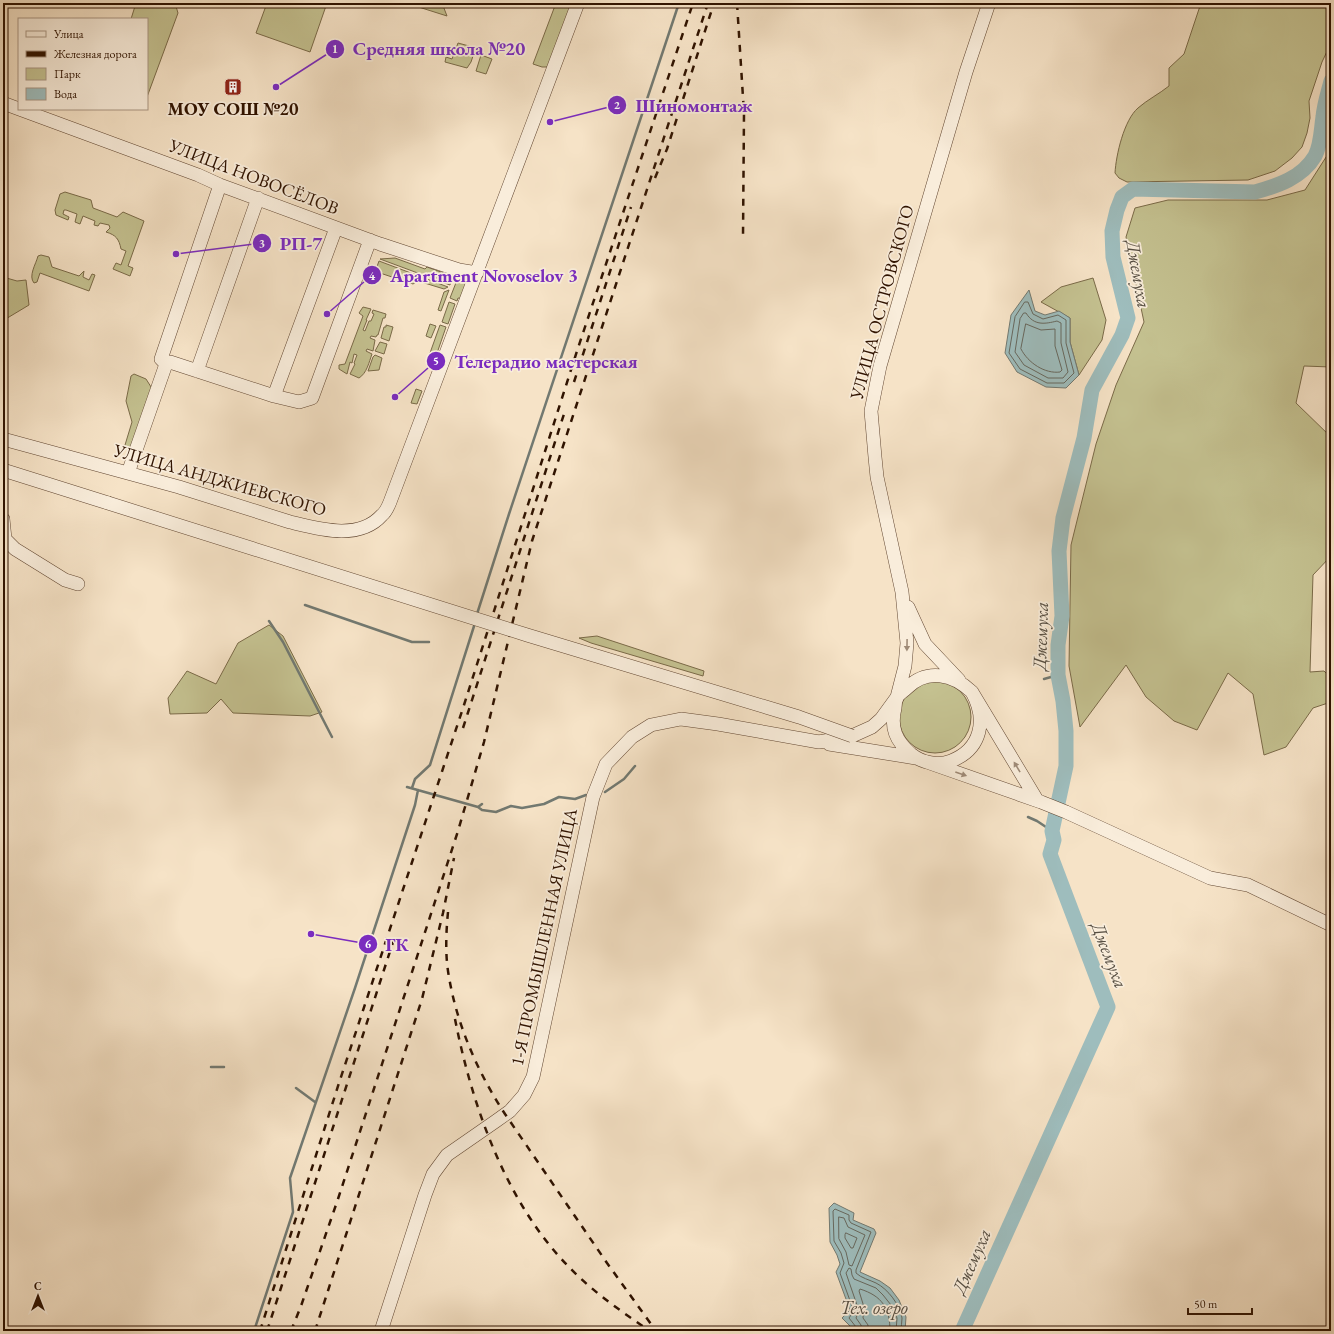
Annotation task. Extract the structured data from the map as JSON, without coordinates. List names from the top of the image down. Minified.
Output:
{"streets":{"street":["УЛИЦА НОВОСЁЛОВ","УЛИЦА ОСТРОВСКОГО","УЛИЦА АНДЖИЕВСКОГО","1-Я ПРОМЫШЛЕННАЯ УЛИЦА"]},"crossings":[["УЛИЦА НОВОСЁЛОВ","УЛИЦА АНДЖИЕВСКОГО"],["УЛИЦА ОСТРОВСКОГО","1-Я ПРОМЫШЛЕННАЯ УЛИЦА"]],"water":["Джемуха","Тех. озеро"],"places":{"building":["МОУ СОШ №20"],"other":["Средняя школа №20","Шиномонтаж","РП-7","Apartment Novoselov 3","Телерадио мастерская","ГК"]},"legend":["Улица","Железная дорога","Парк","Вода"],"scale_bar":"50 m","north":"top"}
